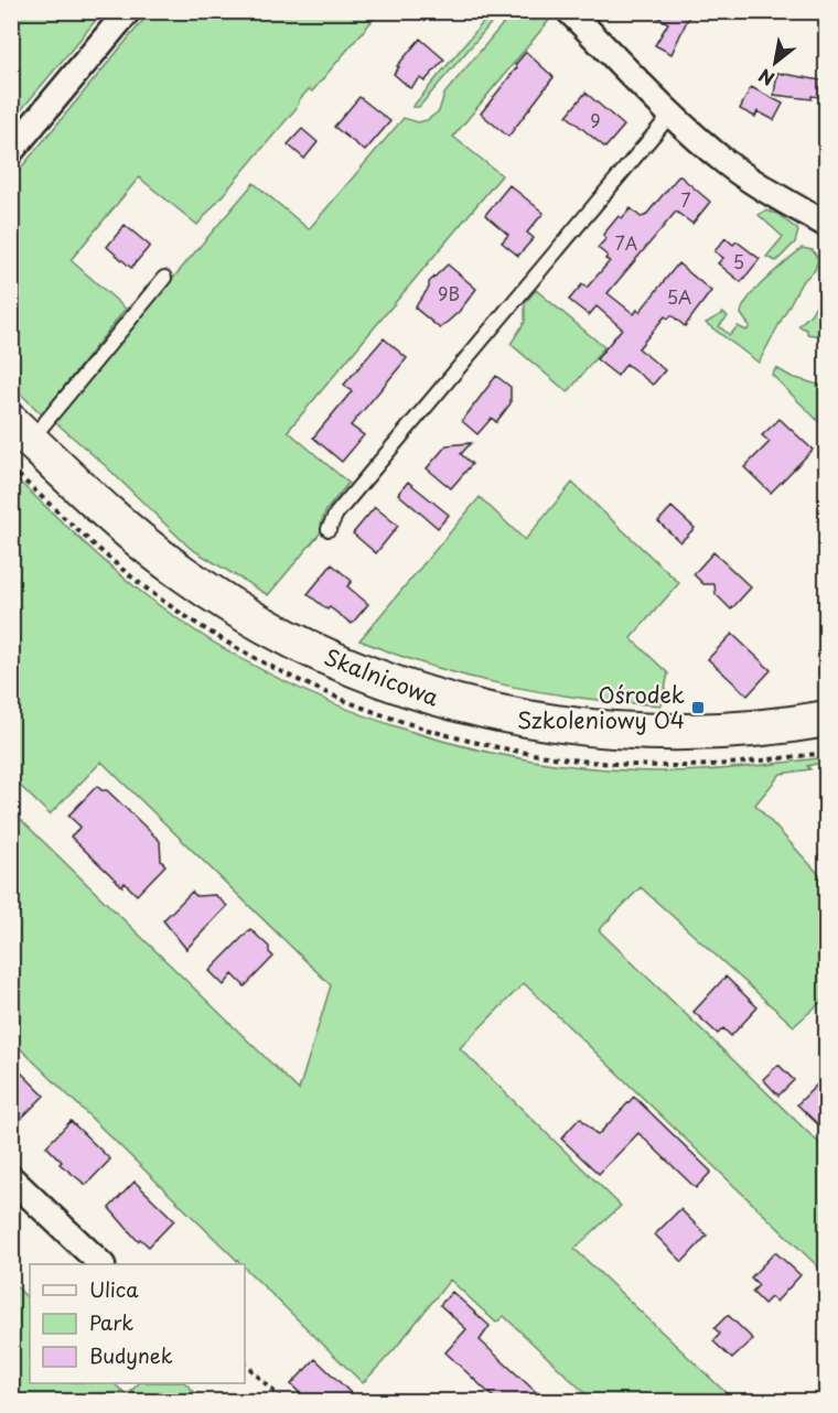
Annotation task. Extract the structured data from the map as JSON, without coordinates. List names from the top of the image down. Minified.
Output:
{"streets":{"street":["Skalnicowa"]},"places":{"transit":["Ośrodek Szkoleniowy 04"]},"house_numbers":["9","7","7A","5","9B","5A"],"legend":["Ulica","Park","Budynek"],"north":"bottom left"}
